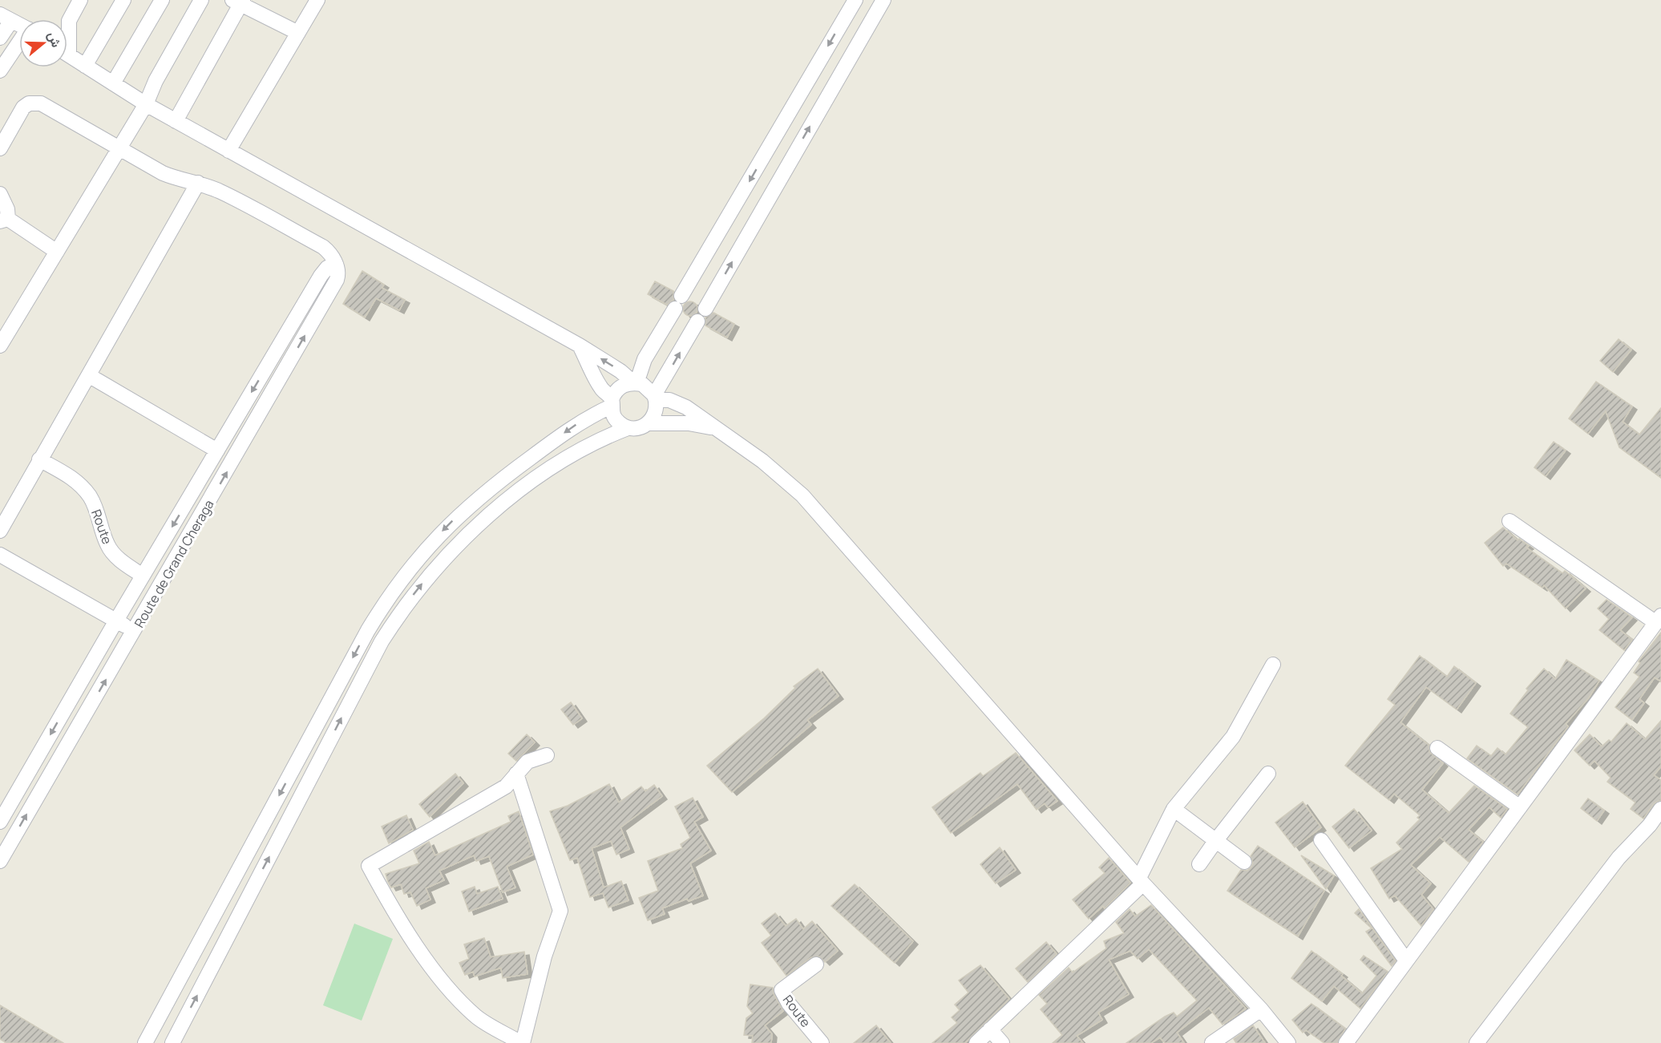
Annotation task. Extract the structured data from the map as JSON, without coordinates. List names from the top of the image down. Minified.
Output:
{"streets":{"street":["Route","Route de Grand Cheraga"]},"north":"right"}
